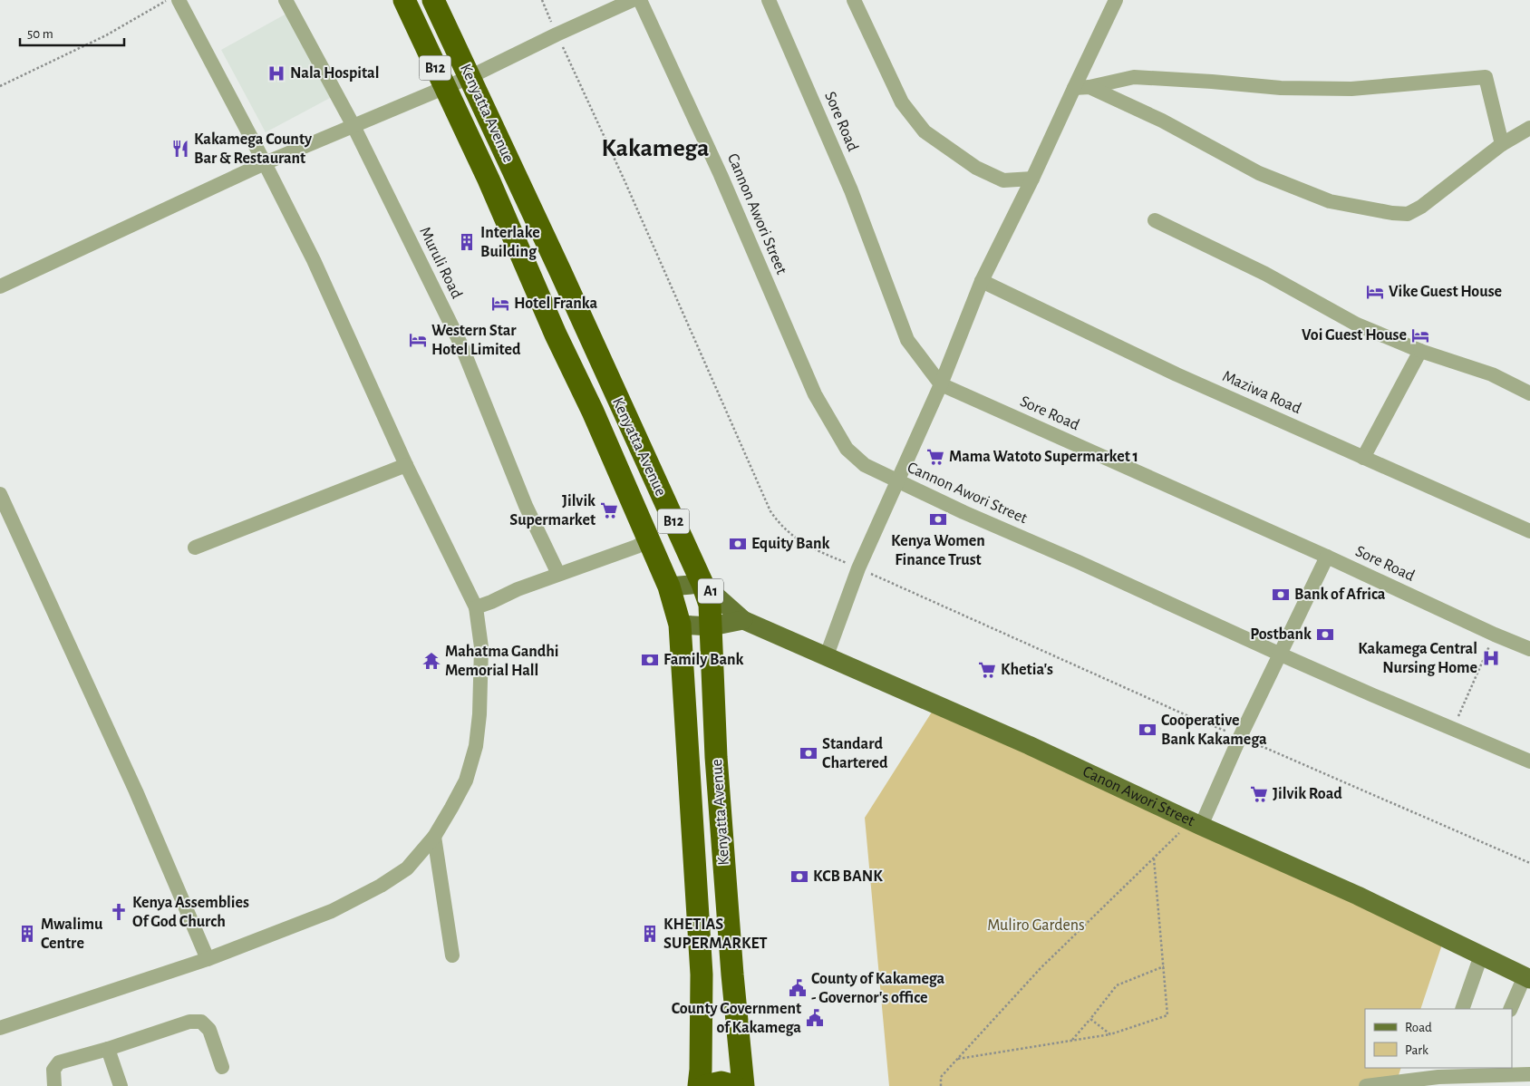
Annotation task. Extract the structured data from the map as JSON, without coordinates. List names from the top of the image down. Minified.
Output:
{"streets":{"highway":["B12","Kenyatta Avenue"],"main road":["A1","Canon Awori Street"],"street":["Sore Road","Cannon Awori Street","Muruli Road","Maziwa Road"]},"crossings":[["Kenyatta Avenue","A1"],["Kenyatta Avenue","Canon Awori Street"],["A1","Canon Awori Street"]],"districts":["Kakamega"],"parks":["Muliro Gardens"],"places":{"hospital":["Nala Hospital","Kakamega Central Nursing Home"],"restaurant":["Kakamega County Bar & Restaurant"],"building":["Interlake Building","Mwalimu Centre","KHETIAS SUPERMARKET"],"hotel":["Vike Guest House","Hotel Franka","Voi Guest House","Western Star Hotel Limited"],"supermarket":["Mama Watoto Supermarket 1","Jilvik Supermarket","Khetia's","Jilvik Road"],"bank":["Kenya Women Finance Trust","Equity Bank","Bank of Africa","Postbank","Family Bank","Cooperative Bank Kakamega","Standard Chartered","KCB BANK"],"temple":["Mahatma Gandhi Memorial Hall"],"church":["Kenya Assemblies Of God Church"],"public building":["County of Kakamega - Governor's office","County Government of Kakamega"]},"legend":["Road","Park"],"scale_bar":"50 m"}
